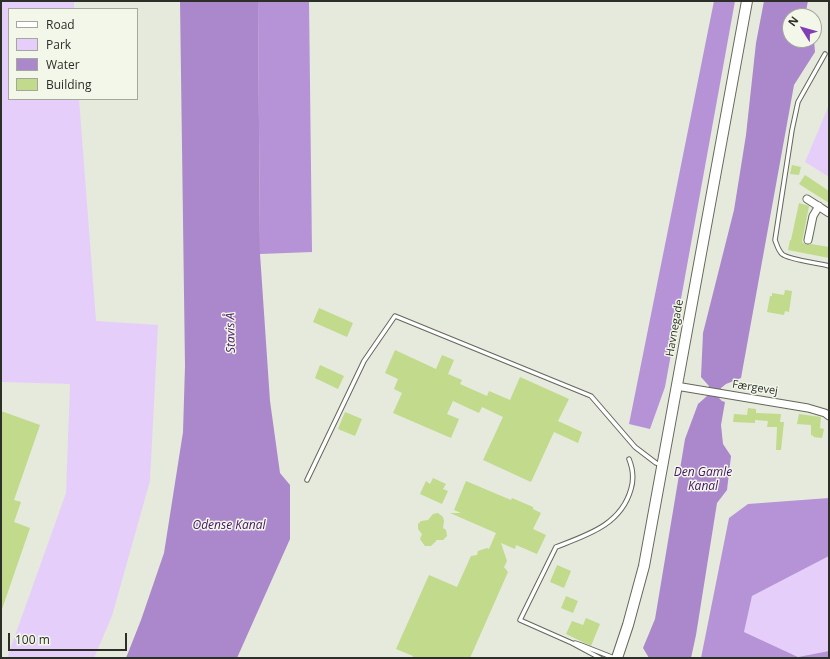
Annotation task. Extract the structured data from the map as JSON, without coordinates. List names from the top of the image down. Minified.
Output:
{"streets":{"street":["Havnegade","Færgevej"]},"crossings":[["Havnegade","Færgevej"]],"water":["Stavis Å","Den Gamle Kanal","Odense Kanal"],"legend":["Road","Park","Water","Building"],"scale_bar":"100 m","north":"top left"}
